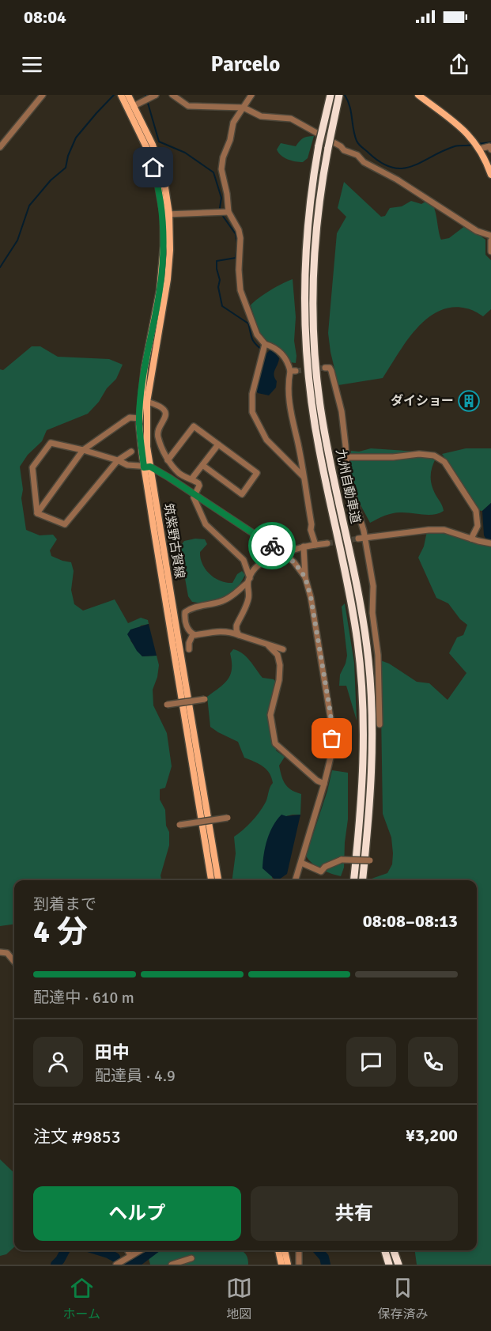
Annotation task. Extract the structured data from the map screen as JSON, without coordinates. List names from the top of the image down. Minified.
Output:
{"streets":{"highway":["九州自動車道"],"main road":["筑紫野古賀線"]},"places":{"building":["ダイショー"]},"page":{"status":"08:04","header":"Parcelo","heading":["4 分","到着まで","08:08–08:13"],"panel":["田中","配達員 · 4.9","注文 #9853","¥3,200"],"bar":"配達中 · 610 m","buttons":["ヘルプ","共有"],"tabs":["ホーム","地図","保存済み"]}}
